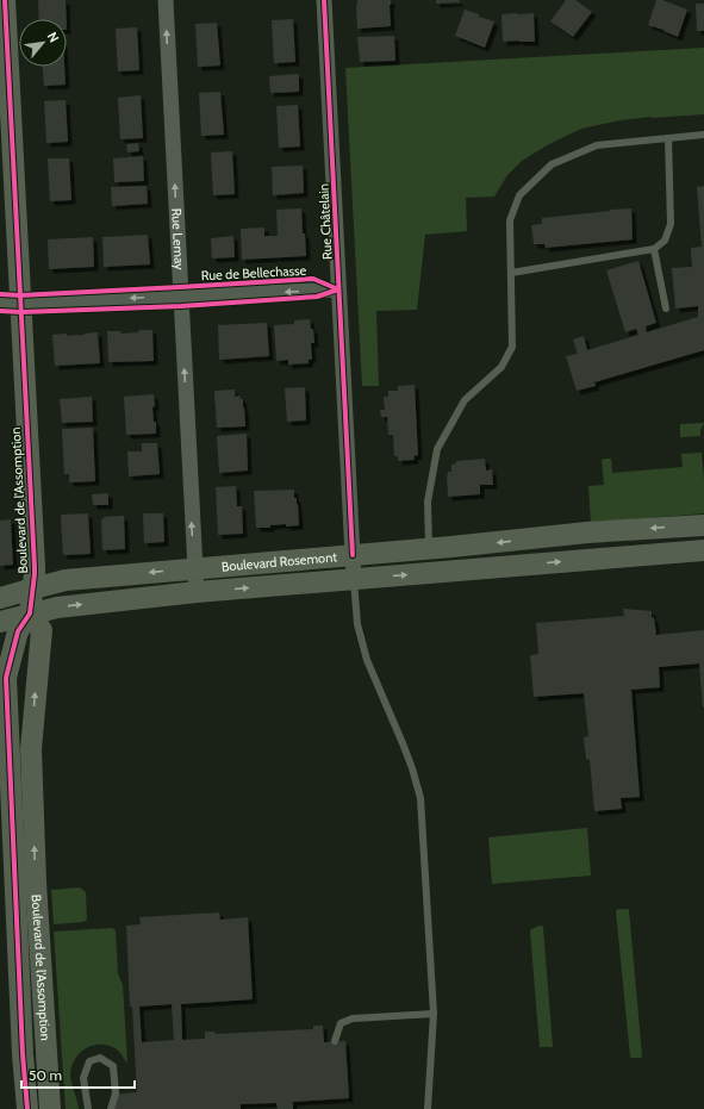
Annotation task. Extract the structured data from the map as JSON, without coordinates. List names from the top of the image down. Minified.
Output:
{"streets":{"street":["Rue Châtelain","Rue Lemay","Rue de Bellechasse","Boulevard de l'Assomption","Boulevard Rosemont"]},"crossings":[["Rue Châtelain","Rue de Bellechasse"],["Rue Châtelain","Boulevard Rosemont"],["Rue Lemay","Rue de Bellechasse"],["Rue Lemay","Boulevard Rosemont"],["Rue de Bellechasse","Boulevard de l'Assomption"],["Boulevard de l'Assomption","Boulevard Rosemont"]],"one_way":["Rue Lemay","Rue de Bellechasse"],"scale_bar":"50 m","north":"top right"}
